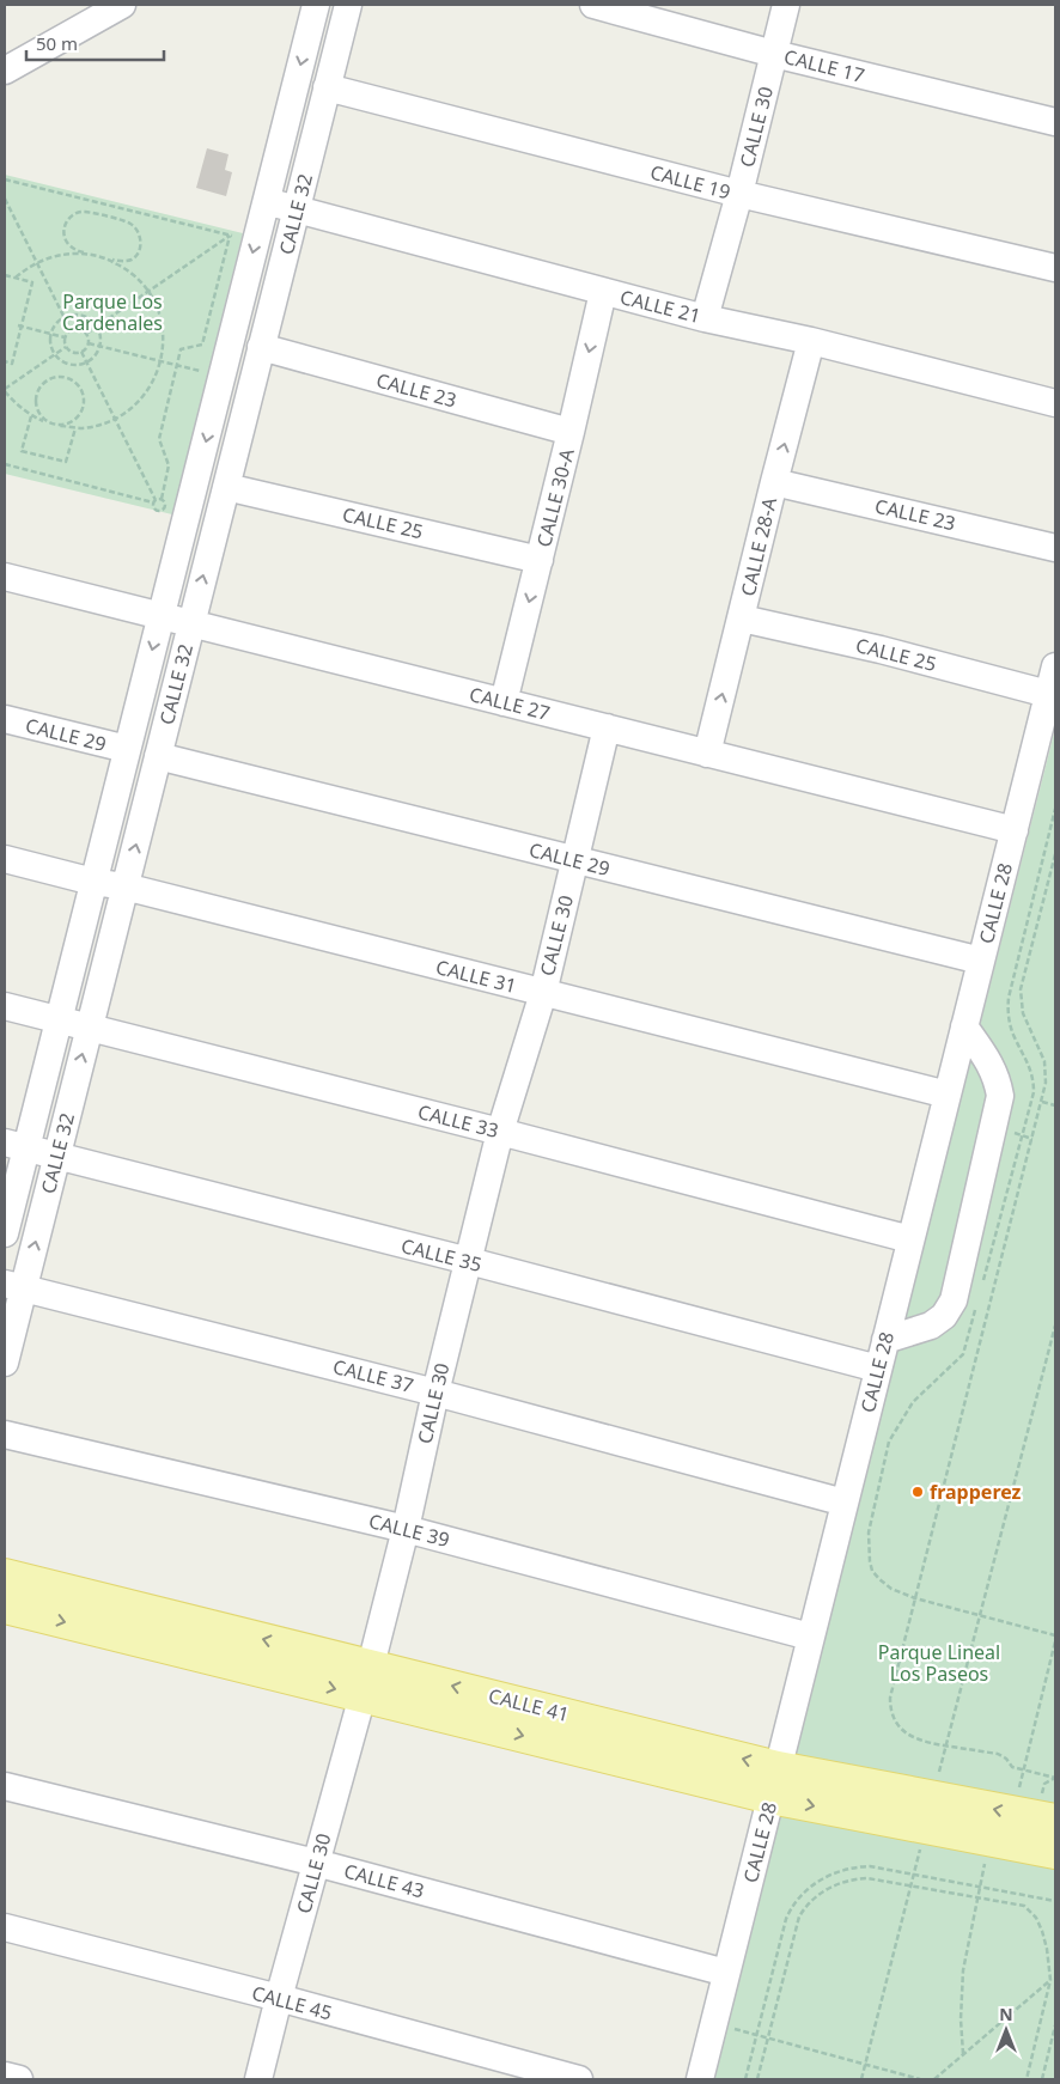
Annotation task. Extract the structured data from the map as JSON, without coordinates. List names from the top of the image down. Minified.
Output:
{"streets":{"main road":["CALLE 41"],"street":["CALLE 17","CALLE 30","CALLE 19","CALLE 32","CALLE 21","CALLE 23","CALLE 30-A","CALLE 25","CALLE 28-A","CALLE 27","CALLE 29","CALLE 28","CALLE 31","CALLE 33","CALLE 35","CALLE 37","CALLE 39","CALLE 43","CALLE 45"]},"crossings":[["CALLE 17","CALLE 30"],["CALLE 30","CALLE 19"],["CALLE 30","CALLE 21"],["CALLE 30","CALLE 27"],["CALLE 30","CALLE 29"],["CALLE 30","CALLE 31"],["CALLE 30","CALLE 33"],["CALLE 30","CALLE 35"],["CALLE 30","CALLE 37"],["CALLE 30","CALLE 39"],["CALLE 30","CALLE 41"],["CALLE 30","CALLE 43"],["CALLE 30","CALLE 45"],["CALLE 19","CALLE 32"],["CALLE 32","CALLE 21"],["CALLE 32","CALLE 23"],["CALLE 32","CALLE 25"],["CALLE 32","CALLE 27"],["CALLE 32","CALLE 29"],["CALLE 32","CALLE 31"],["CALLE 32","CALLE 33"],["CALLE 32","CALLE 35"],["CALLE 32","CALLE 37"],["CALLE 21","CALLE 30-A"],["CALLE 21","CALLE 28-A"],["CALLE 23","CALLE 30-A"],["CALLE 23","CALLE 28-A"],["CALLE 30-A","CALLE 25"],["CALLE 30-A","CALLE 27"],["CALLE 25","CALLE 28-A"],["CALLE 25","CALLE 28"],["CALLE 28-A","CALLE 27"],["CALLE 27","CALLE 28"],["CALLE 29","CALLE 28"],["CALLE 28","CALLE 31"],["CALLE 28","CALLE 33"],["CALLE 28","CALLE 35"],["CALLE 28","CALLE 37"],["CALLE 28","CALLE 39"],["CALLE 28","CALLE 41"],["CALLE 28","CALLE 43"]],"one_way":["CALLE 30-A","CALLE 28-A"],"parks":["Parque Los Cardenales","Parque Lineal Los Paseos"],"places":["frapperez"],"scale_bar":"50 m","north":"top"}
